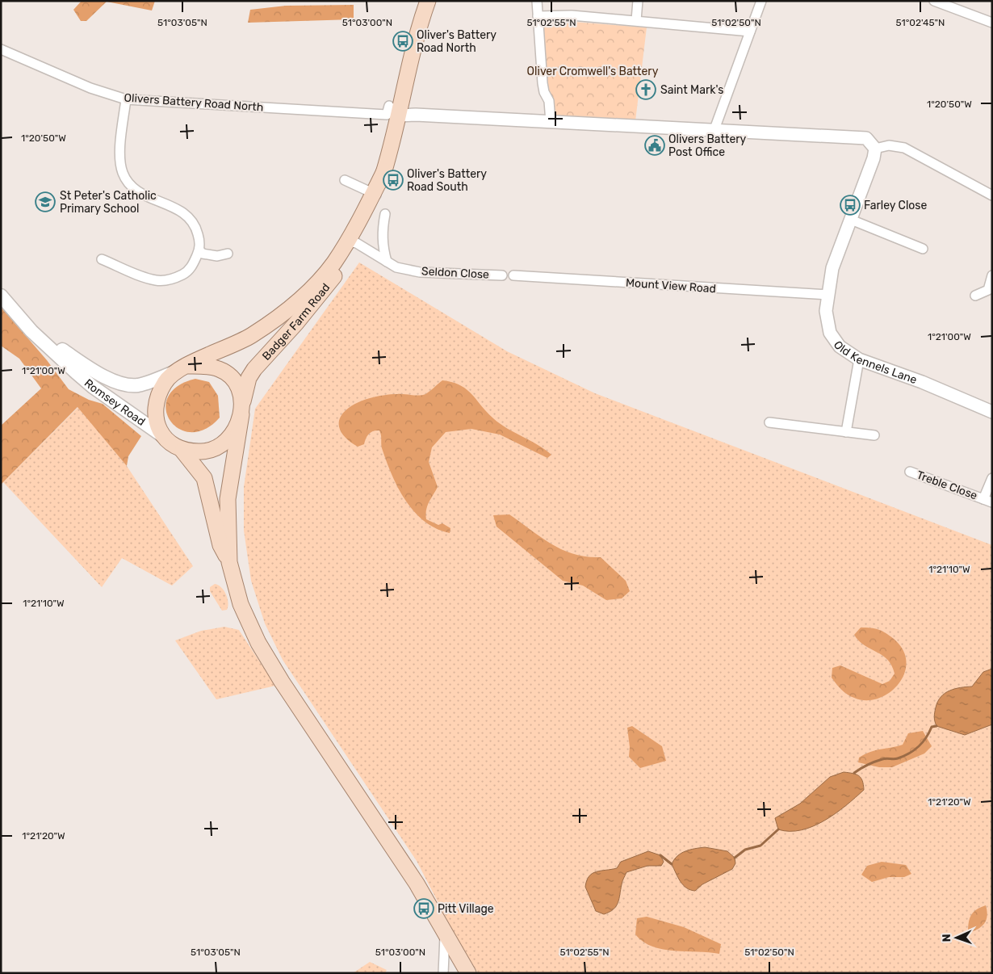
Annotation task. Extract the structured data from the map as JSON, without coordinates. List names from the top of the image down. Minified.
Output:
{"streets":{"main road":["Badger Farm Road","Romsey Road"],"street":["Olivers Battery Road North","Seldon Close","Mount View Road","Old Kennels Lane","Treble Close"]},"crossings":[["Olivers Battery Road North","Badger Farm Road"],["Seldon Close","Badger Farm Road"],["Mount View Road","Old Kennels Lane"],["Badger Farm Road","Romsey Road"]],"parks":["Oliver Cromwell's Battery"],"places":{"bus stop":["Oliver's Battery Road North","Oliver's Battery Road South","Farley Close","Pitt Village"],"church":["Saint Mark's"],"public building":["Olivers Battery Post Office"],"school or university":["St Peter's Catholic Primary School"]},"north":"left","coordinates":["51°03'05\"N","51°03'00\"N","51°02'55\"N","51°02'50\"N","51°02'45\"N","1°20'50\"W","1°21'00\"W","1°21'10\"W","1°21'20\"W"]}
